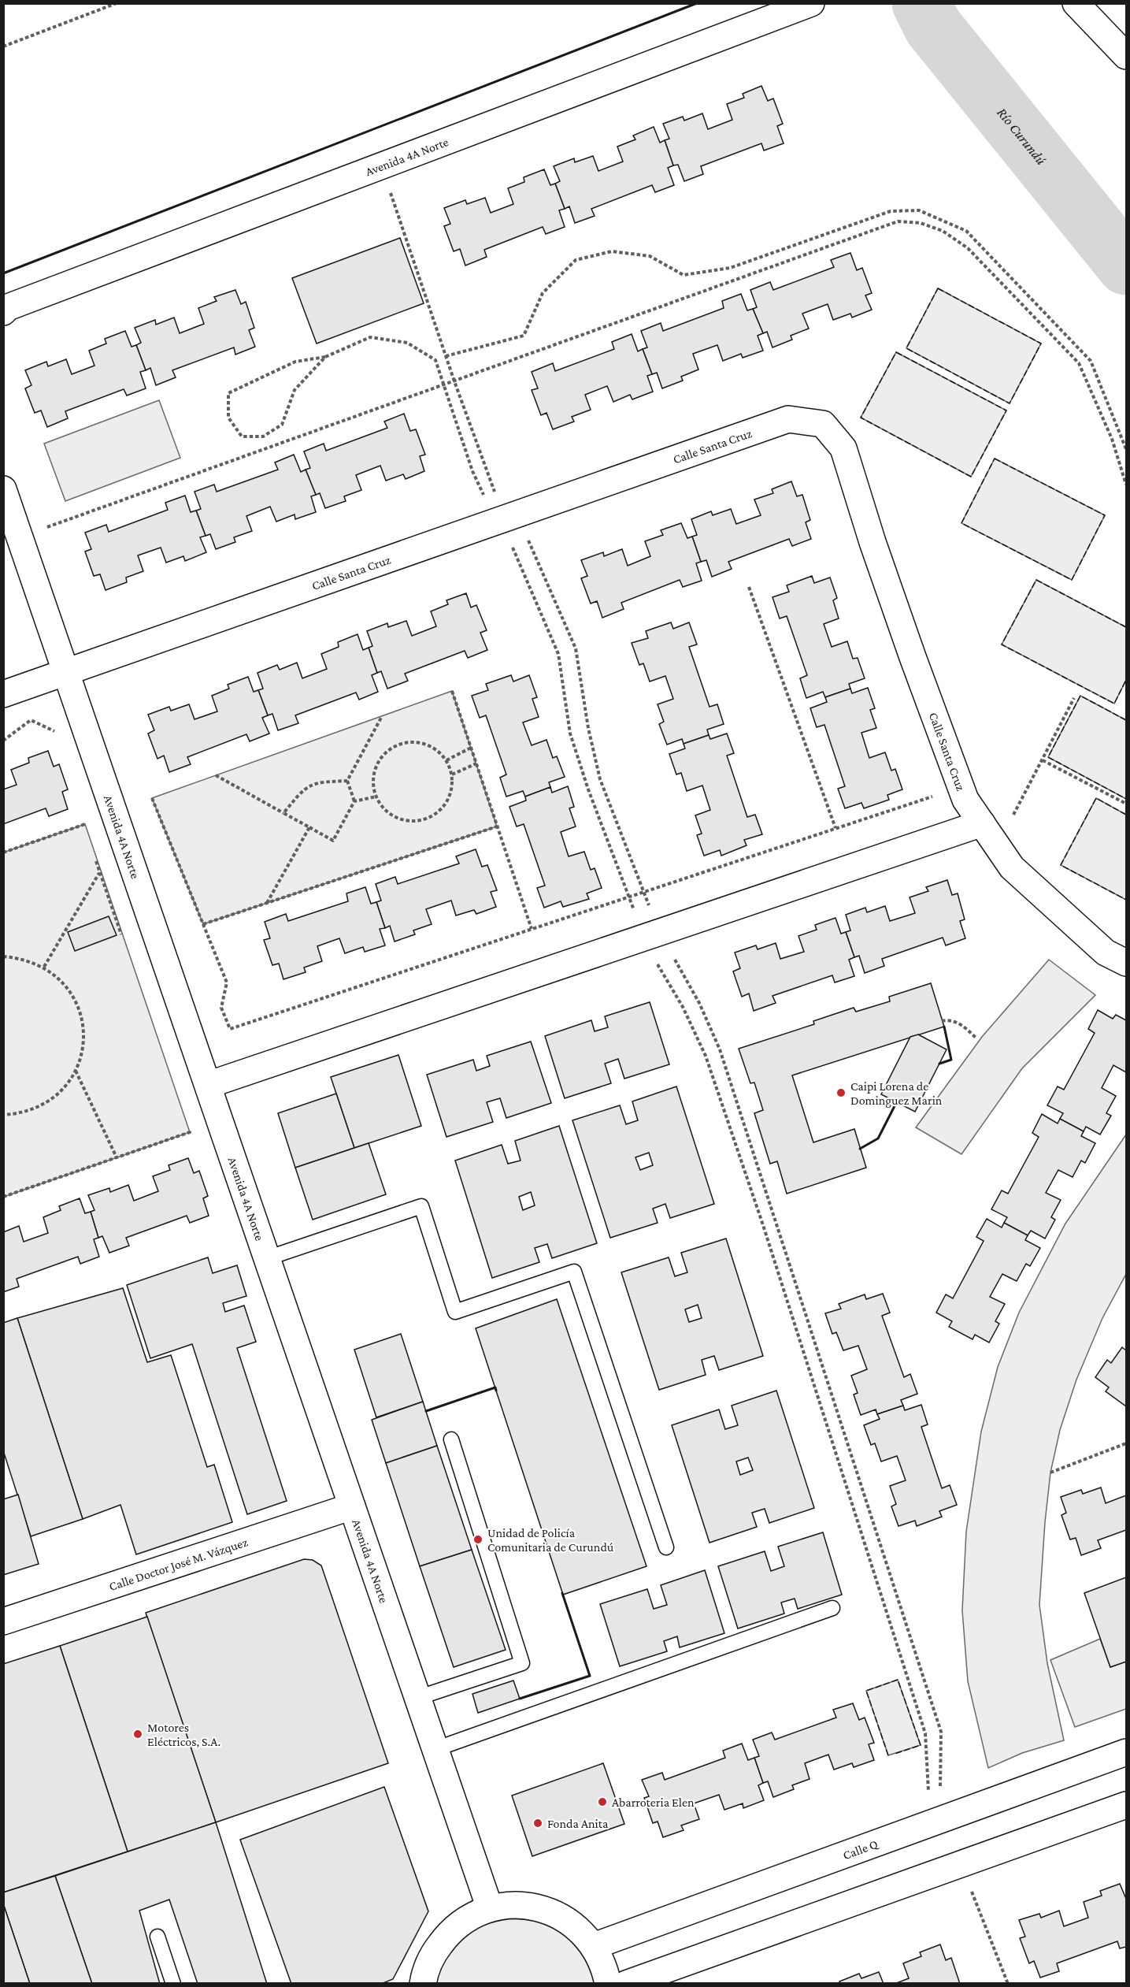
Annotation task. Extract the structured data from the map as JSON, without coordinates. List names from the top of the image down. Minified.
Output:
{"streets":{"street":["Avenida 4A Norte","Calle Santa Cruz","Calle Doctor José M. Vázquez","Calle Q"]},"crossings":[["Avenida 4A Norte","Calle Santa Cruz"],["Avenida 4A Norte","Calle Doctor José M. Vázquez"]],"water":["Río Curundú"],"places":["Caipi Lorena de Dominguez Marin","Unidad de Policía Comunitaria de Curundú","Motores Eléctricos, S.A.","Abarroteria Elen","Fonda Anita"]}
